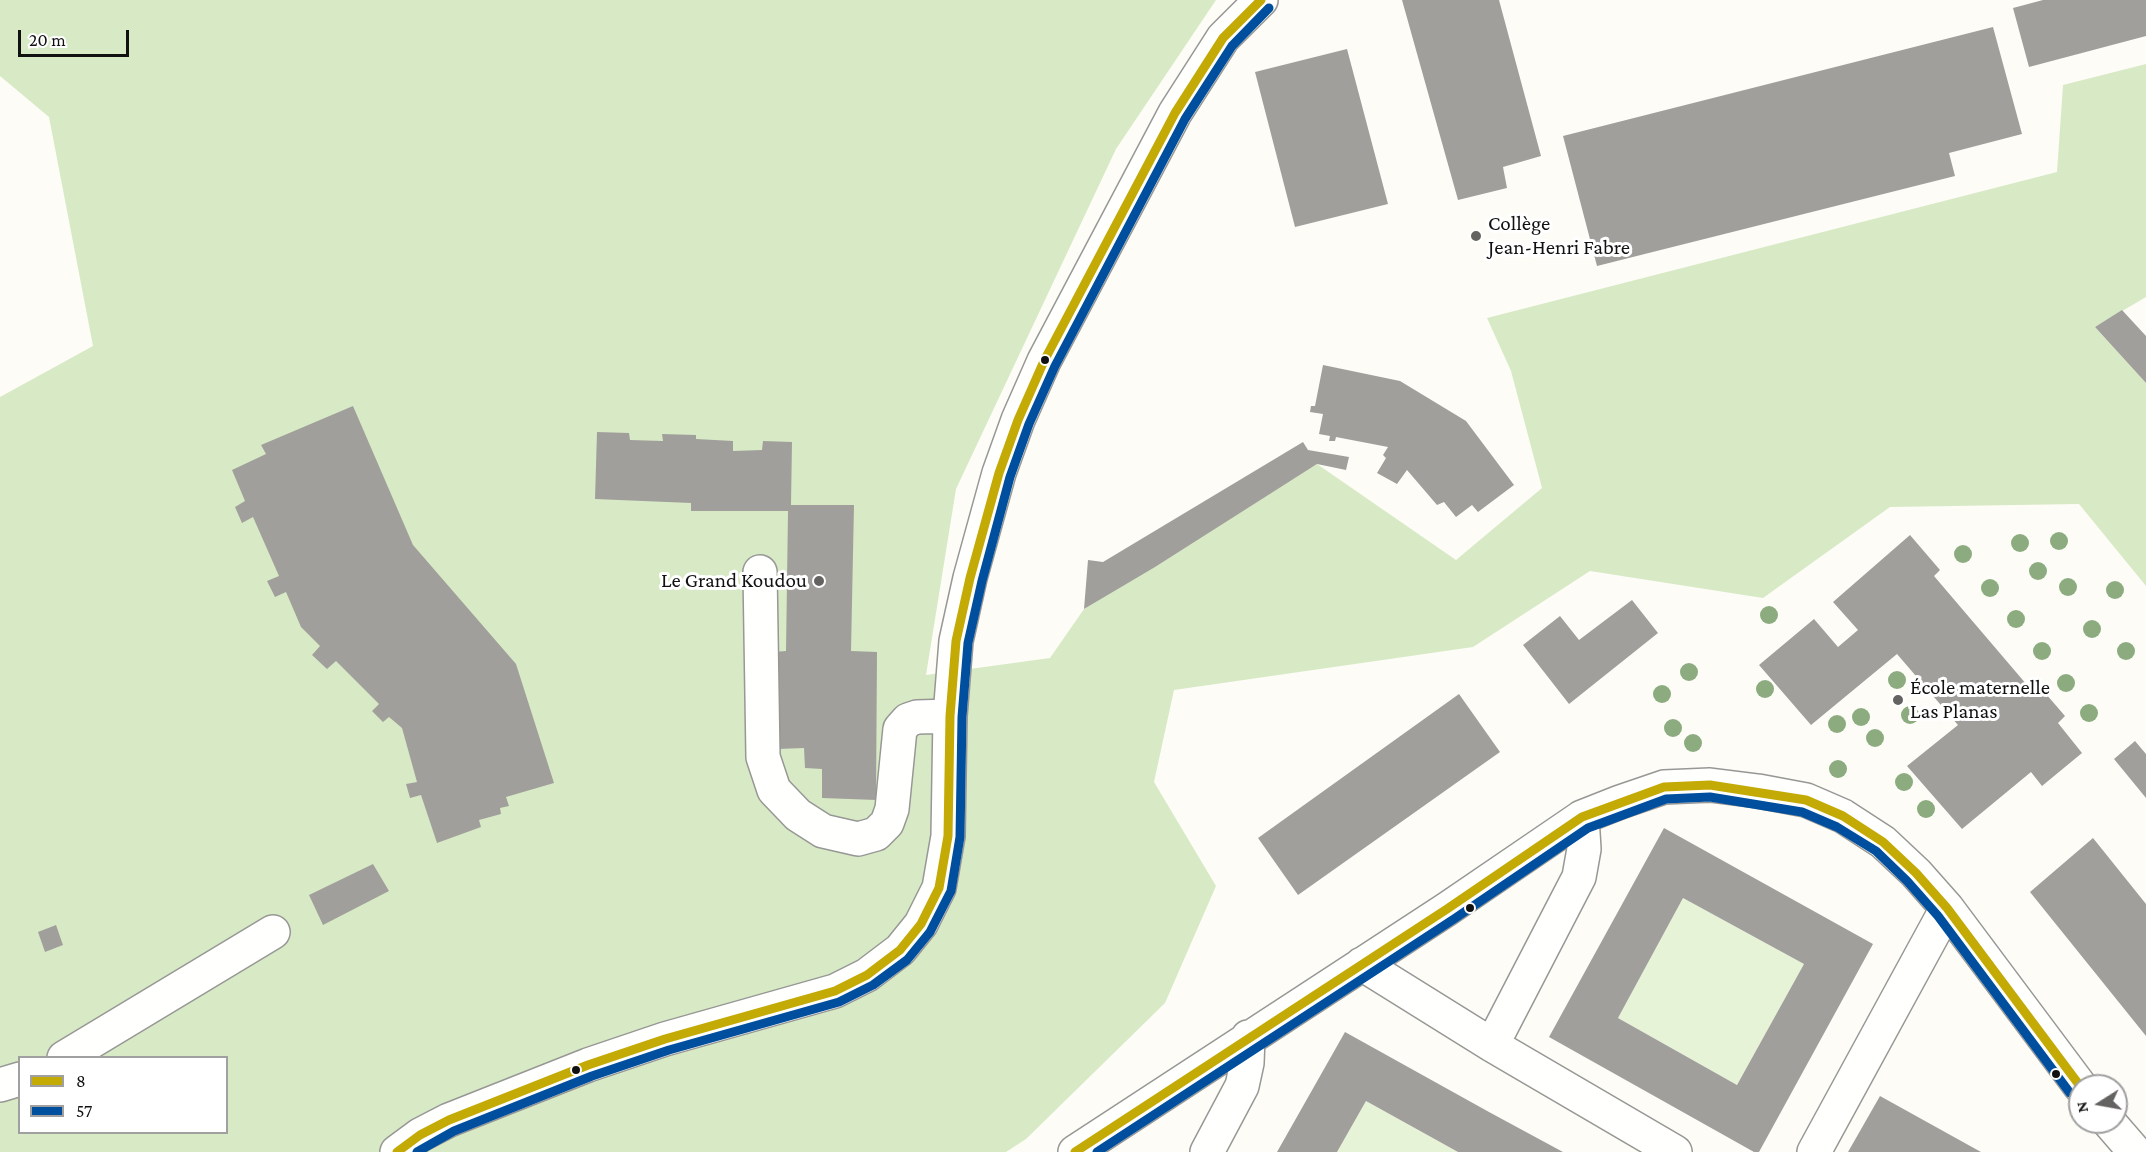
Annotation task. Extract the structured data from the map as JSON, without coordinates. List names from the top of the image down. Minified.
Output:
{"places":["Collège Jean-Henri Fabre","Le Grand Koudou","École maternelle Las Planas"],"lines":["transit line 8","transit line 57"],"legend":["8","57"],"scale_bar":"20 m","north":"left"}
